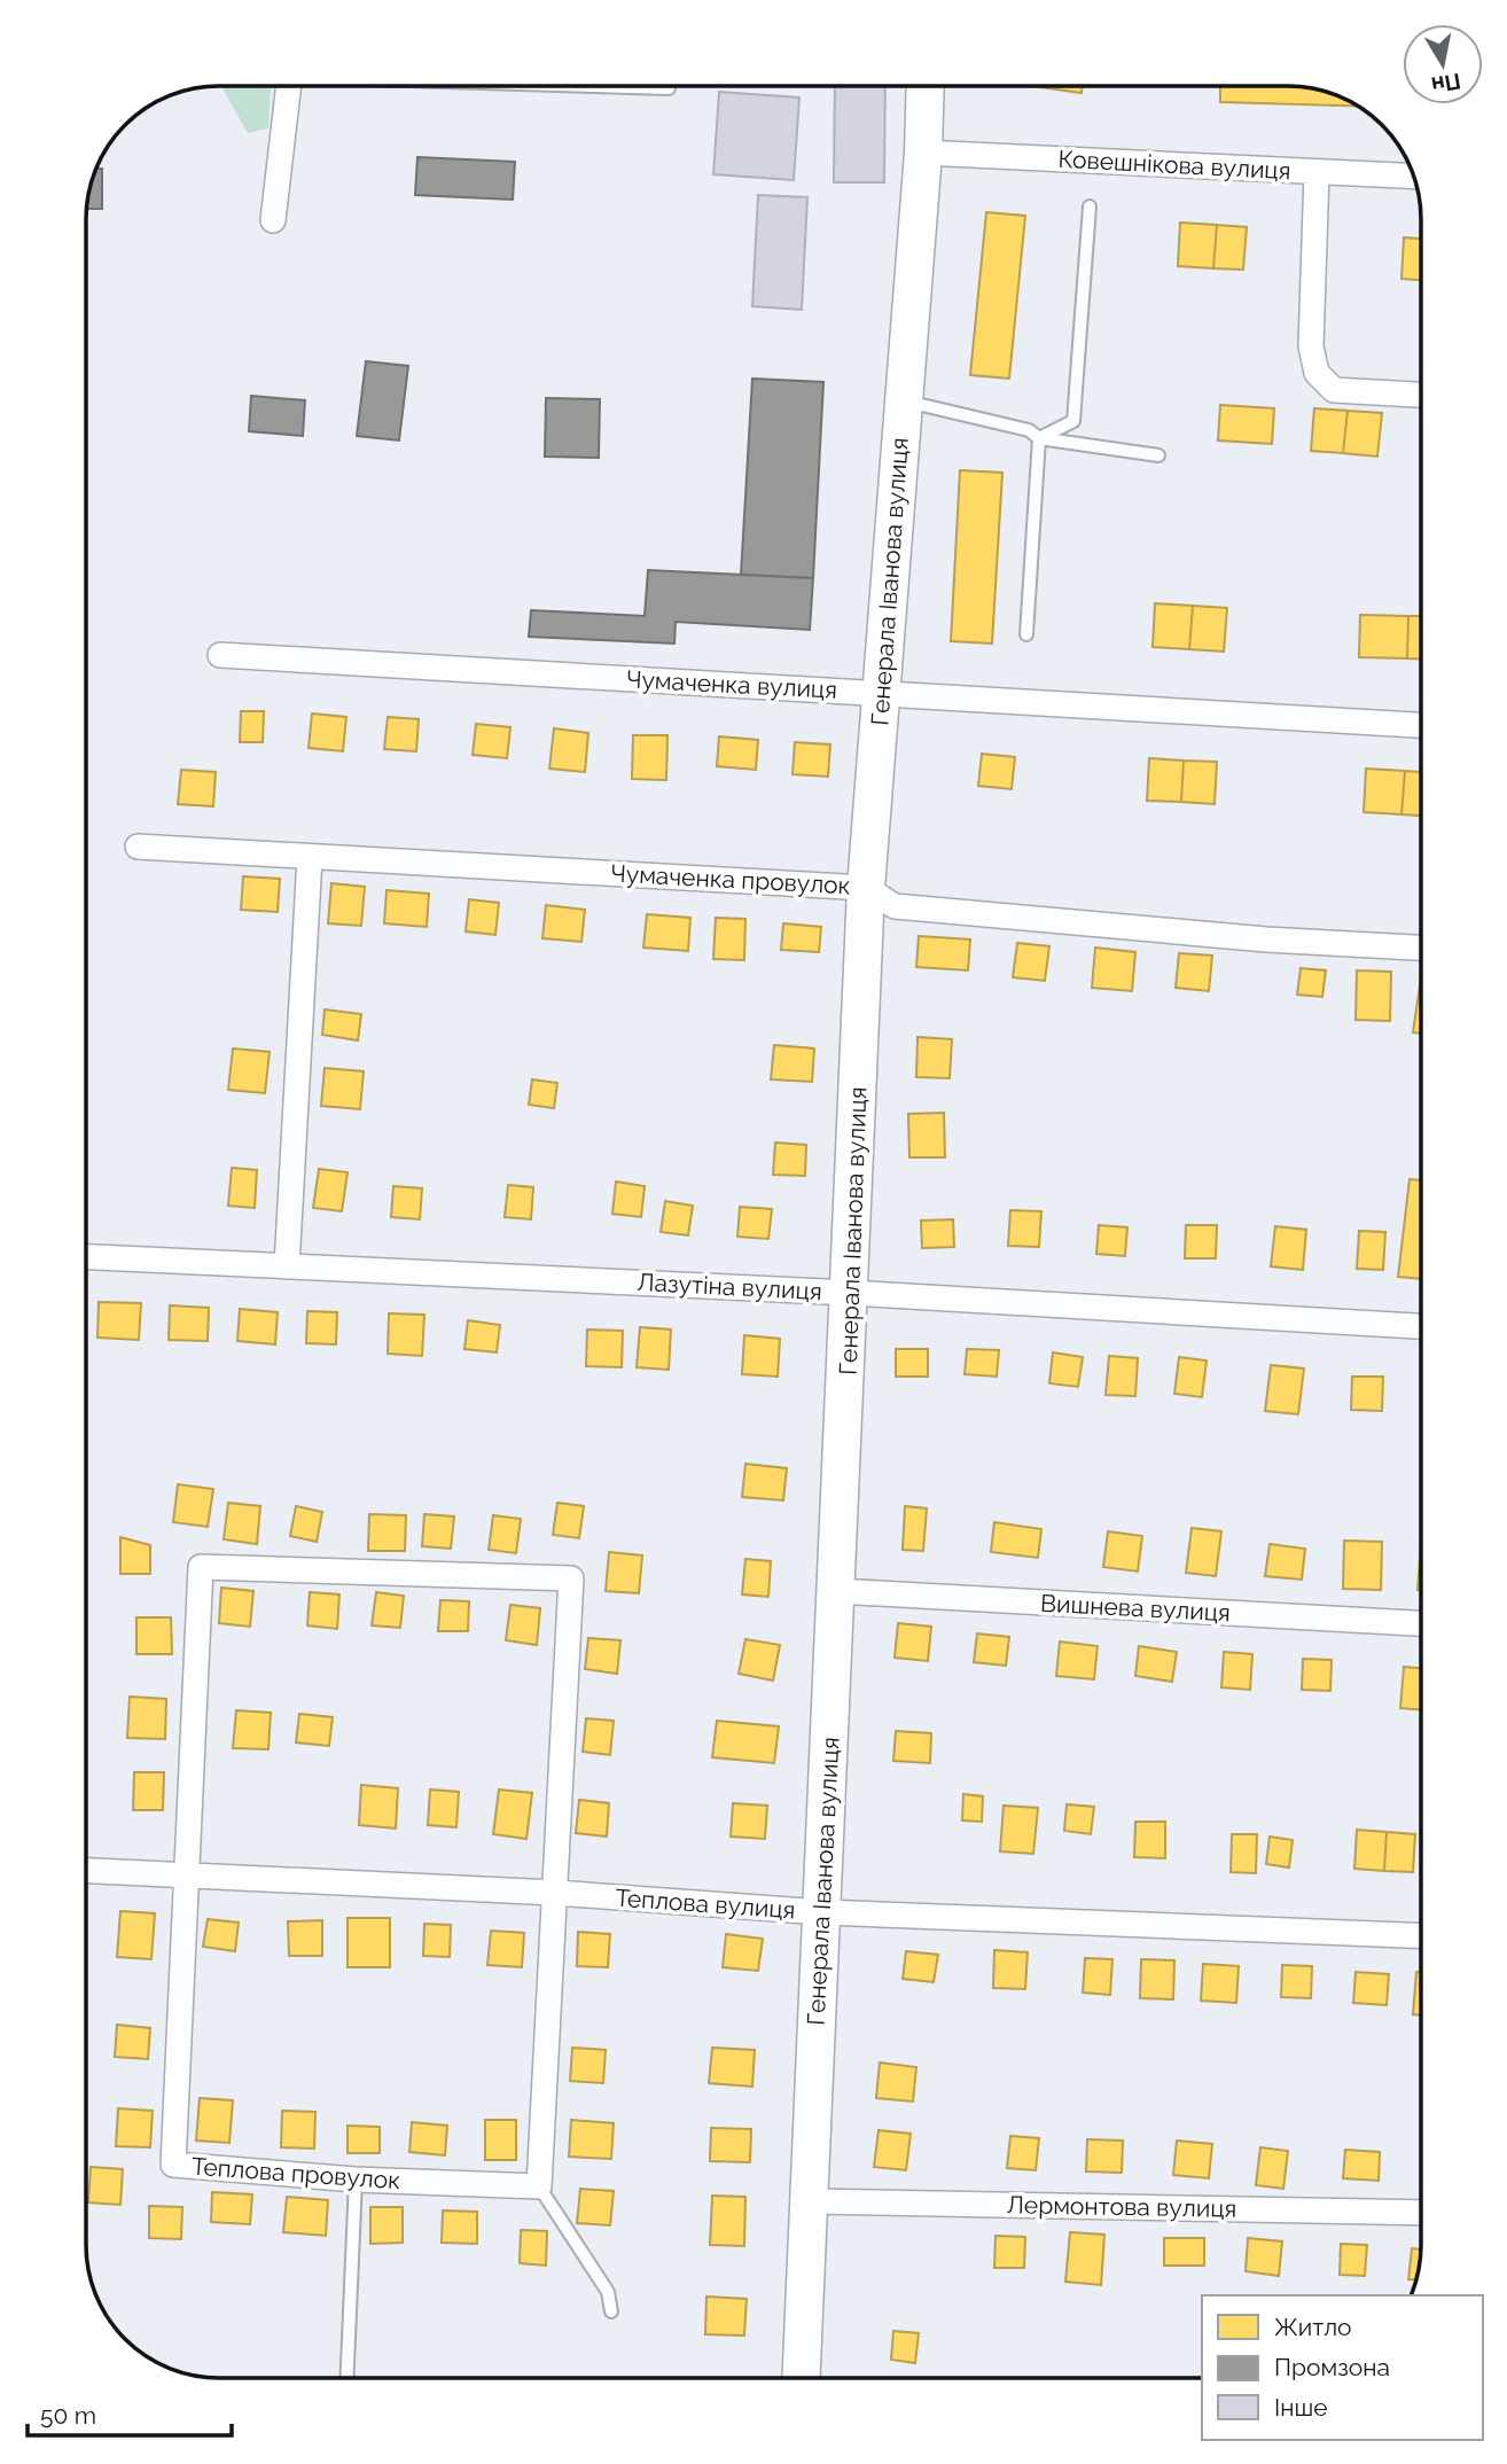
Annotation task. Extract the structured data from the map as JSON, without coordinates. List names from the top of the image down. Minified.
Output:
{"streets":{"street":["Ковешнікова вулиця","Генерала Іванова вулиця","Чумаченка вулиця","Чумаченка провулок","Лазутіна вулиця","Вишнева вулиця","Теплова вулиця","Теплова провулок","Лермонтова вулиця"]},"crossings":[["Ковешнікова вулиця","Генерала Іванова вулиця"],["Генерала Іванова вулиця","Чумаченка вулиця"],["Генерала Іванова вулиця","Чумаченка провулок"],["Генерала Іванова вулиця","Лазутіна вулиця"],["Генерала Іванова вулиця","Вишнева вулиця"],["Генерала Іванова вулиця","Теплова вулиця"],["Генерала Іванова вулиця","Лермонтова вулиця"],["Теплова вулиця","Теплова провулок"]],"legend":["Житло","Промзона","Інше"],"scale_bar":"50 m","north":"bottom"}
